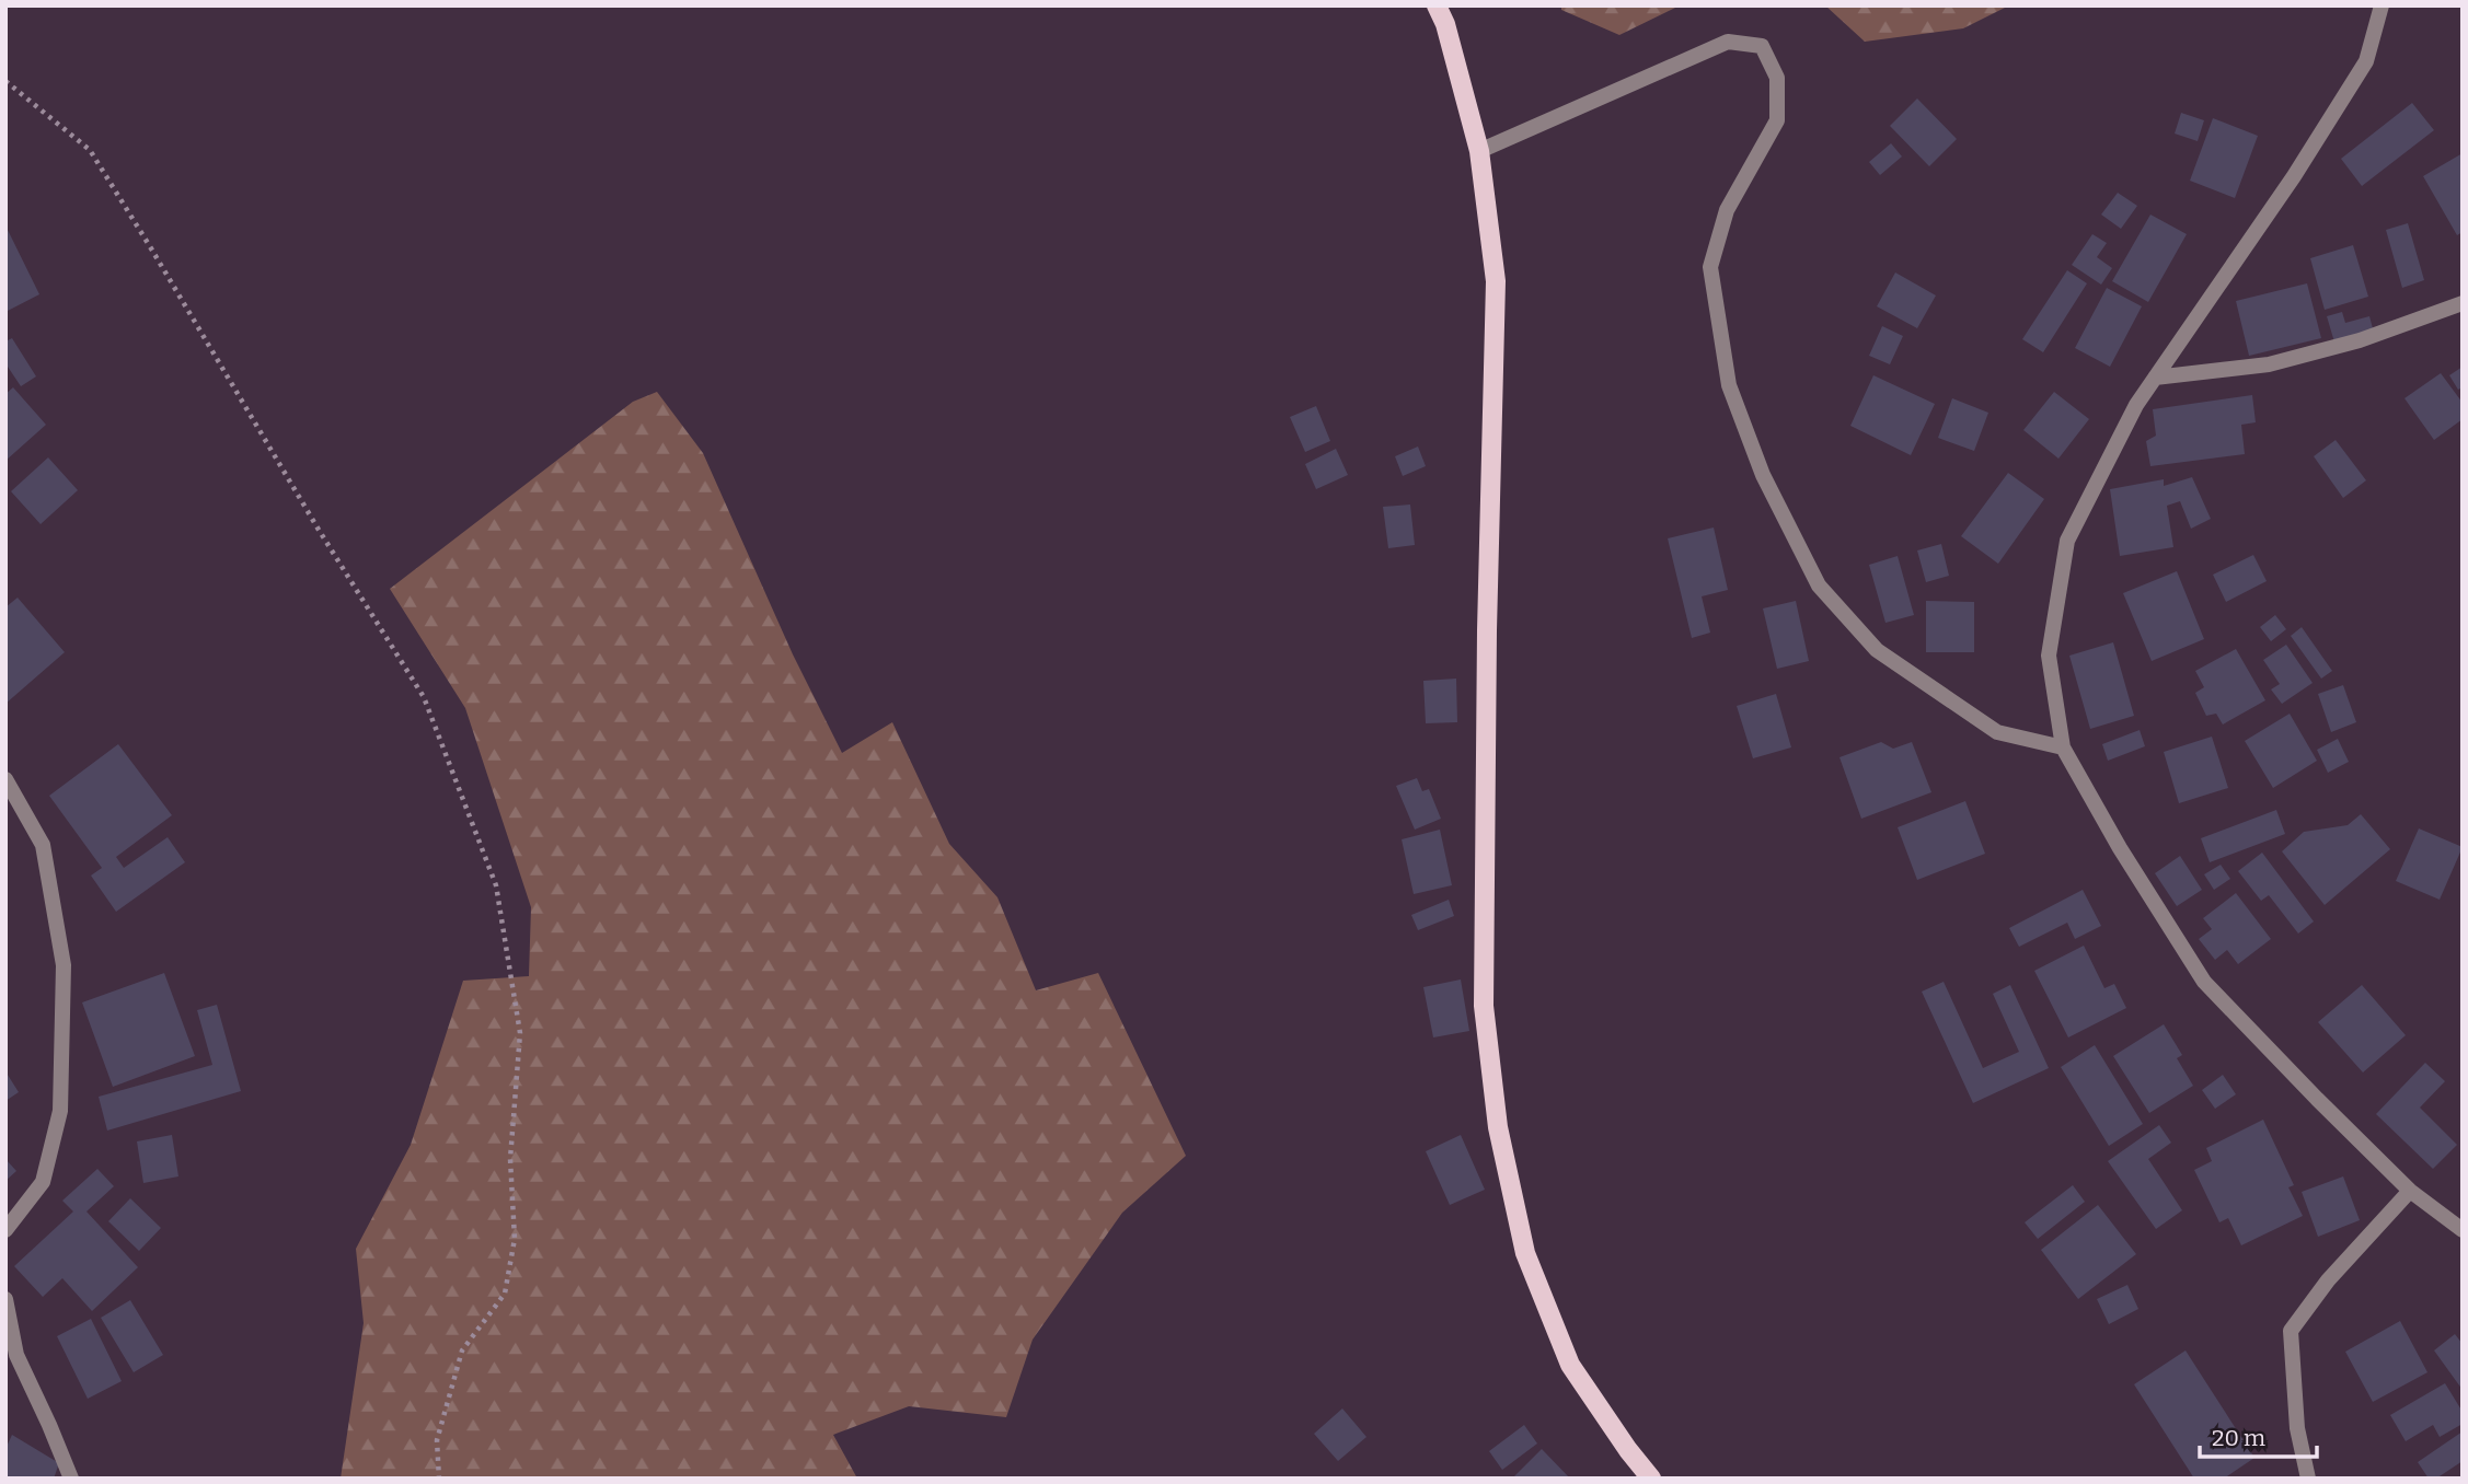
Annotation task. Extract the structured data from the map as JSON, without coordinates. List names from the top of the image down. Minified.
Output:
{"scale_bar":"20 m"}
